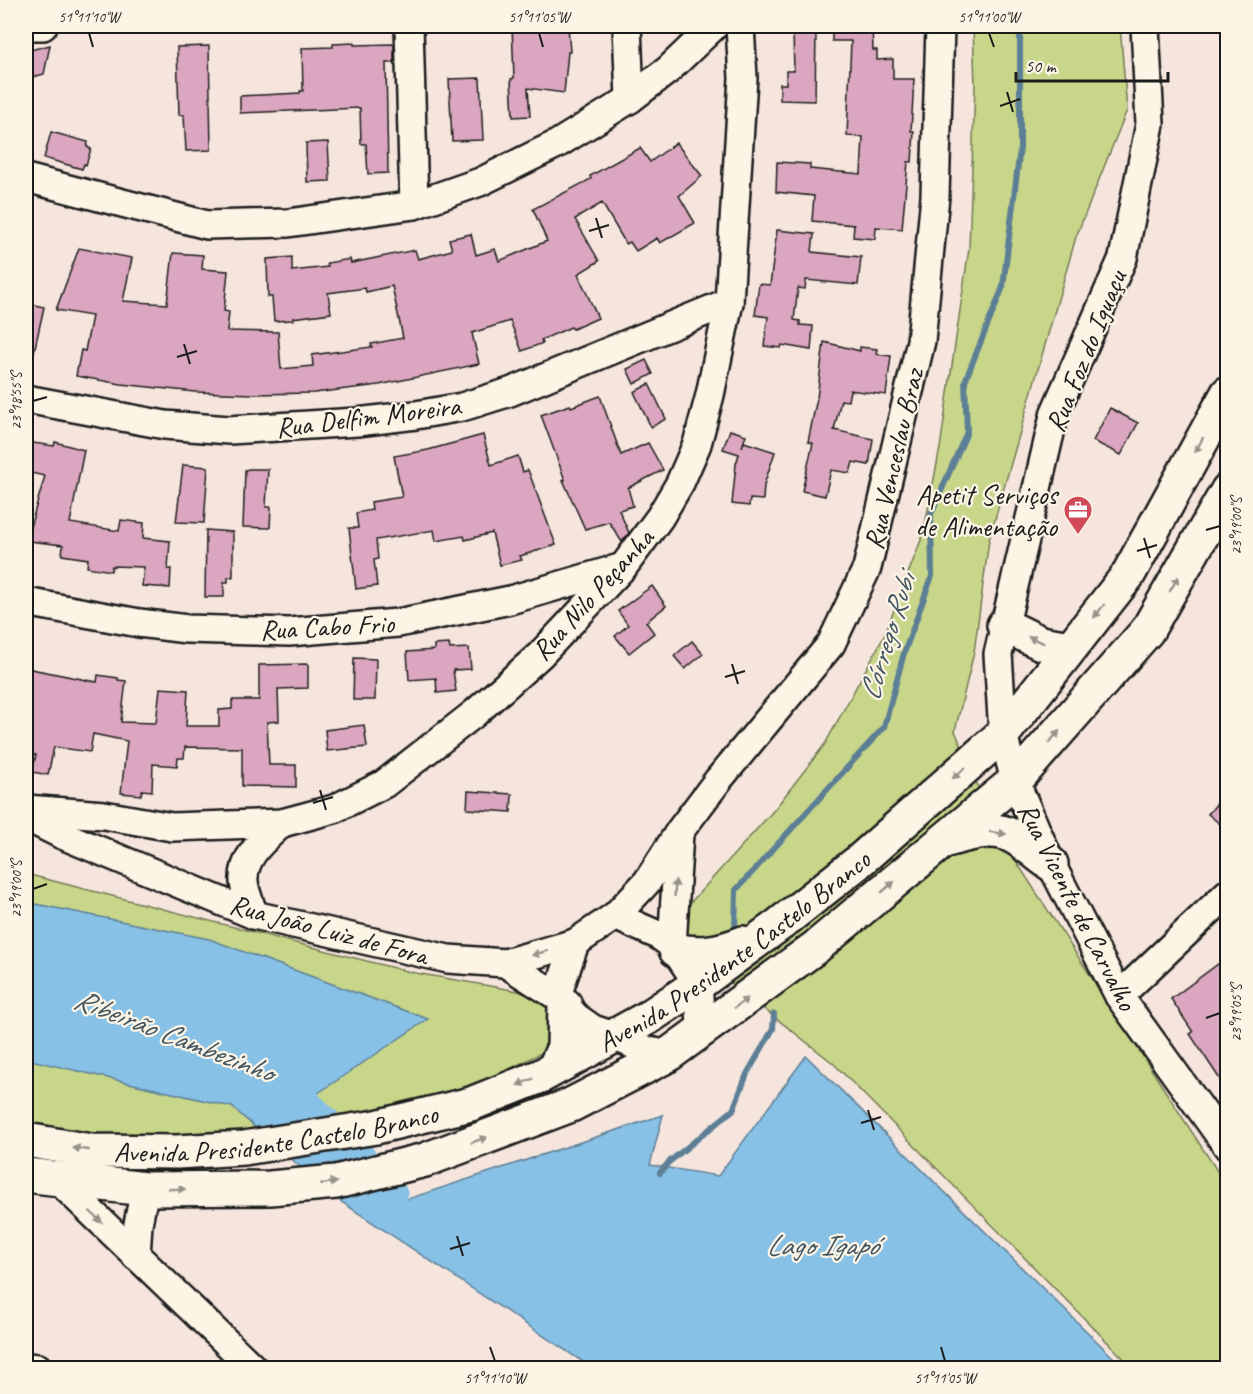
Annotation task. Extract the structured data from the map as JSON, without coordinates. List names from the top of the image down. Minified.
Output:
{"streets":{"main road":["Avenida Presidente Castelo Branco"],"street":["Rua Foz do Iguaçu","Rua Delfim Moreira","Rua Venceslau Braz","Rua Nilo Peçanha","Rua Cabo Frio","Rua Vicente de Carvalho","Rua João Luiz de Fora"]},"crossings":[["Rua Foz do Iguaçu","Rua Vicente de Carvalho"],["Rua Foz do Iguaçu","Avenida Presidente Castelo Branco"],["Rua Delfim Moreira","Rua Nilo Peçanha"],["Rua Venceslau Braz","Rua João Luiz de Fora"],["Rua Venceslau Braz","Avenida Presidente Castelo Branco"],["Rua Nilo Peçanha","Rua Cabo Frio"],["Rua Vicente de Carvalho","Avenida Presidente Castelo Branco"],["Rua João Luiz de Fora","Avenida Presidente Castelo Branco"]],"water":["Córrego Rubi","Ribeirão Cambezinho","Lago Igapó"],"places":{"office":["Apetit Serviços de Alimentação"]},"scale_bar":"50 m","coordinates":["51°11'10\"W","51°11'05\"W","51°11'00\"W","23°18'55\"S","23°19'00\"S","23°19'05\"S"]}
